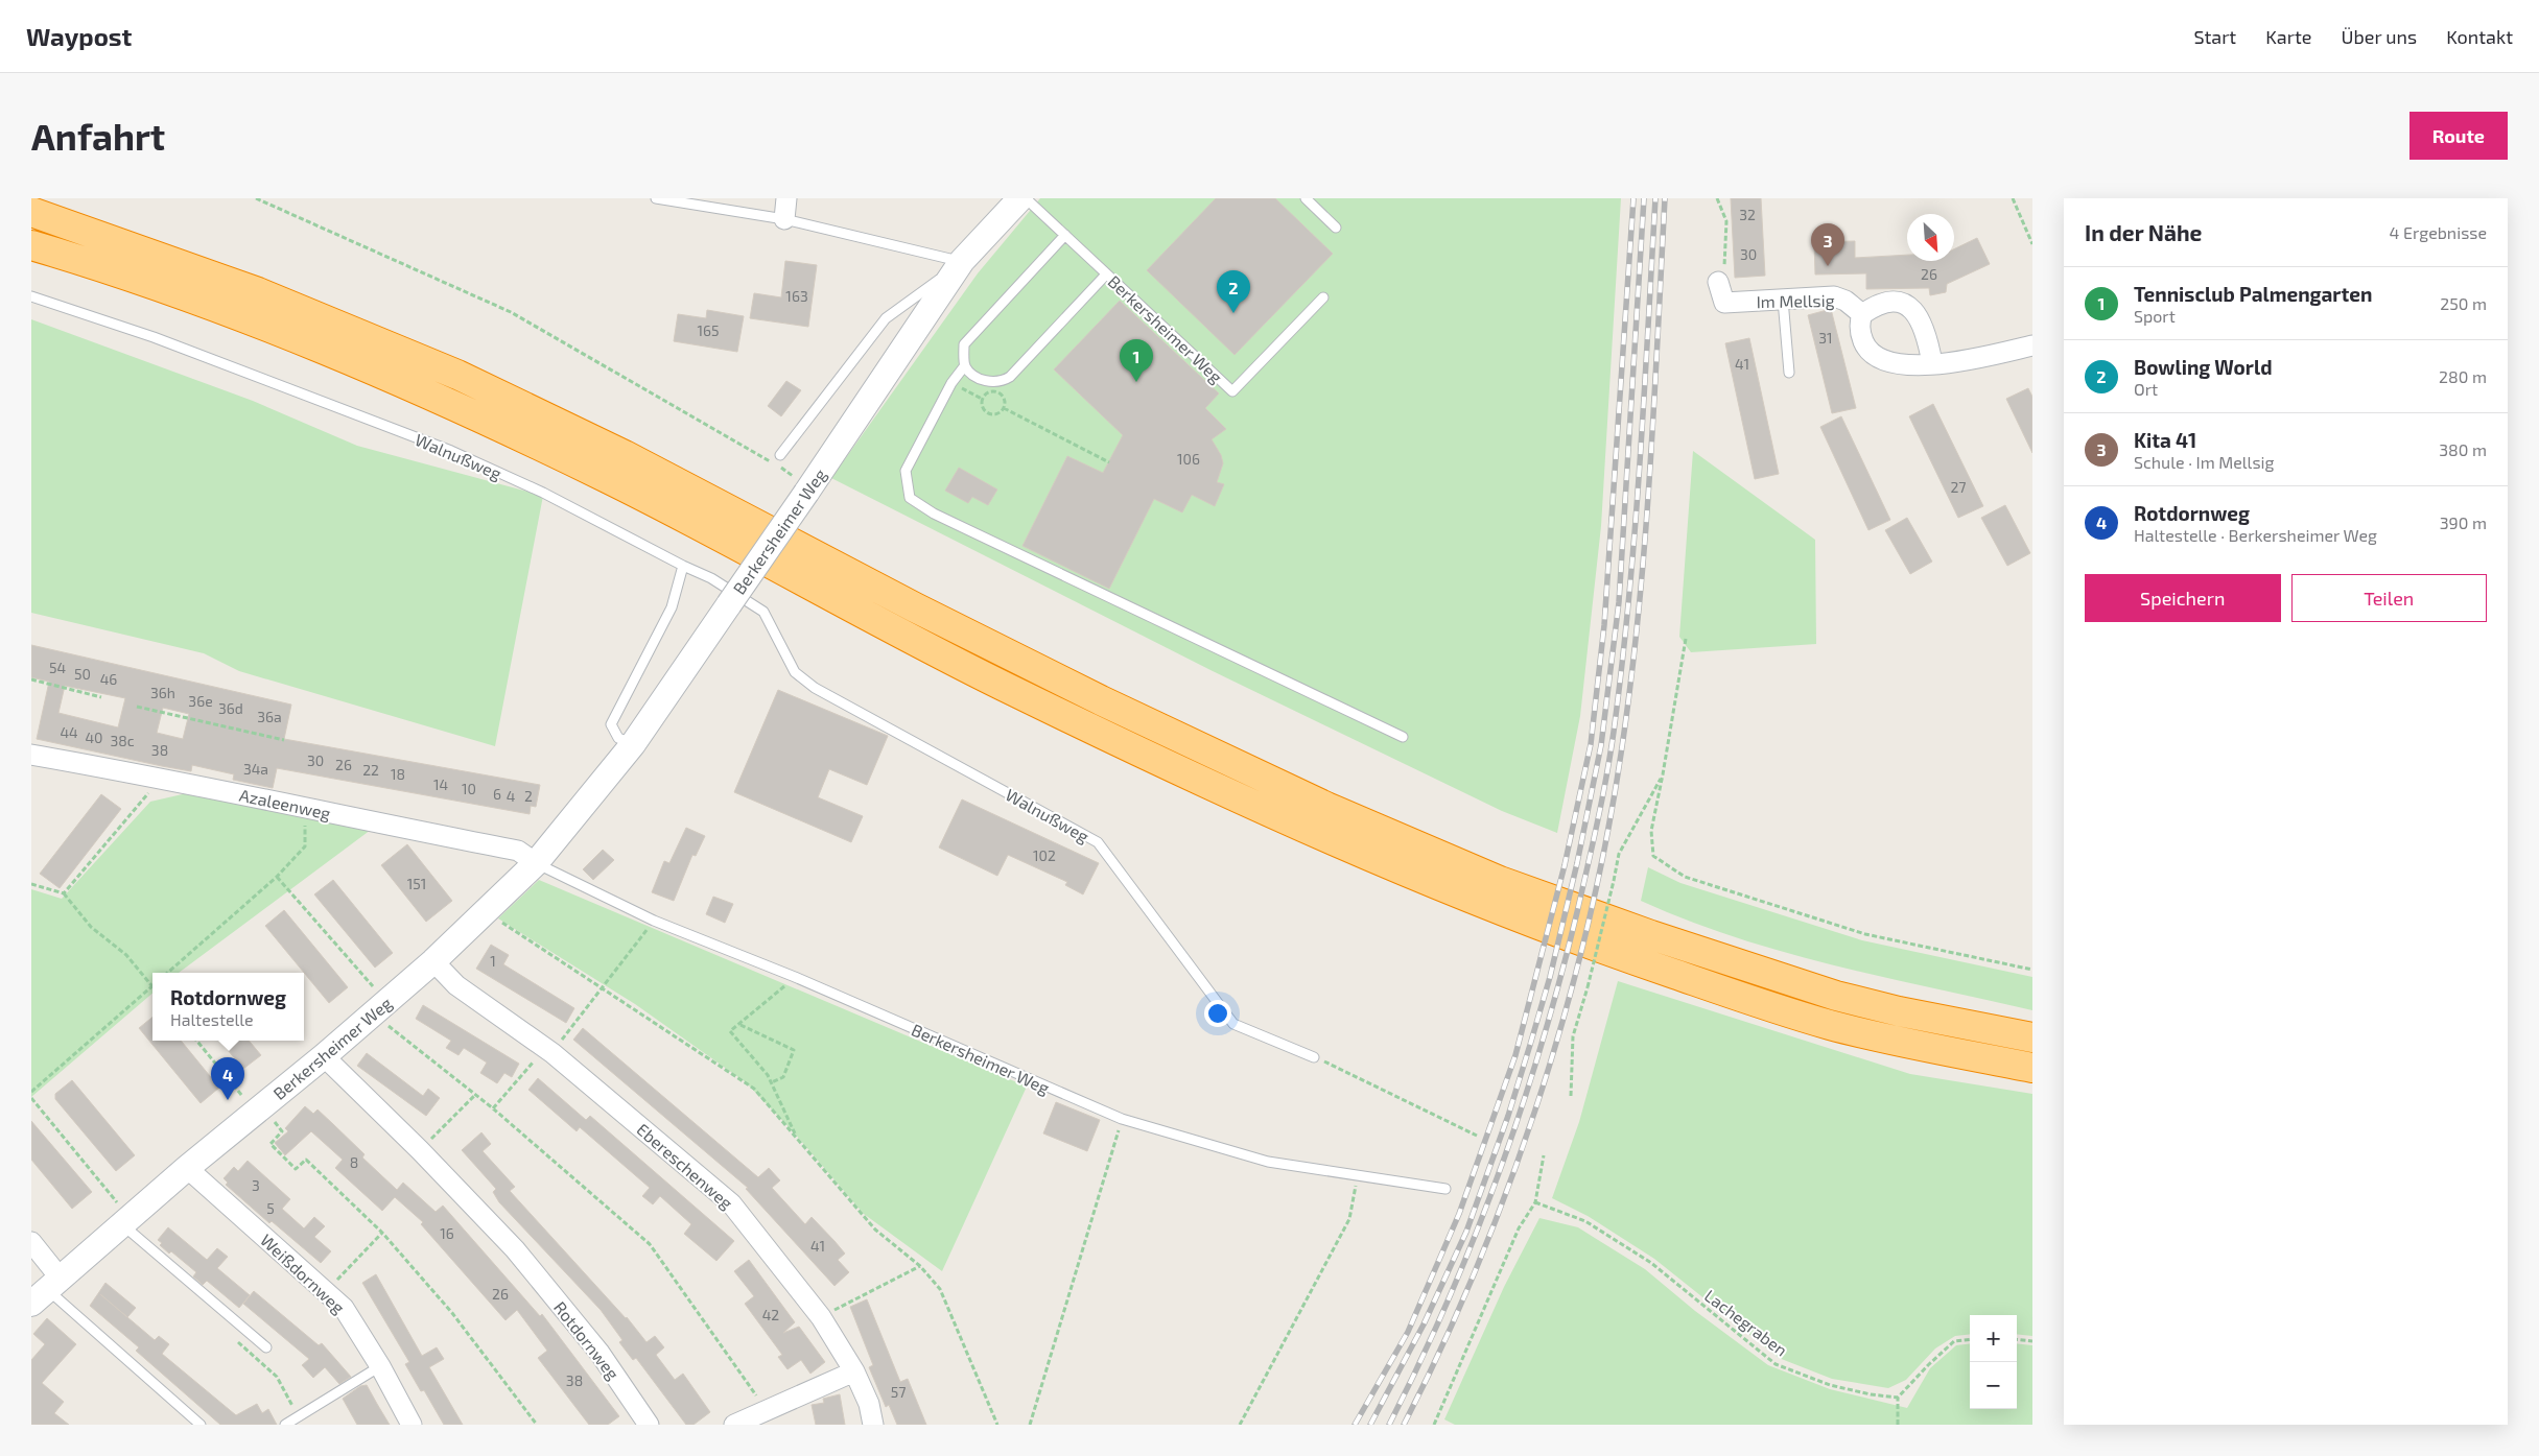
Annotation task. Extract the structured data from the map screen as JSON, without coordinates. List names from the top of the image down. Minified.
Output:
{"streets":{"street":["Im Mellsig","Berkersheimer Weg","Azaleenweg","Ebereschenweg","Weißdornweg","Rotdornweg"],"lane":["Walnußweg"],"path":["Lachegraben"]},"crossings":[["Berkersheimer Weg","Azaleenweg"],["Berkersheimer Weg","Ebereschenweg"],["Berkersheimer Weg","Weißdornweg"],["Berkersheimer Weg","Rotdornweg"]],"house_numbers":["32","30","26","163","165","31","41","106","27","54","50","46","36h","36e","36d","36a","44","40","38c","38","30","26","34a","22","18","14","10","6","4","2","102","151","1","8","3","5","16","41","26","42","38","57"],"north":"bottom right","page":{"header":"Waypost","nav":["Start","Karte","Über uns","Kontakt"],"buttons":["Route",["Speichern","Teilen"]],"title":"Anfahrt","heading":["In der Nähe","4 Ergebnisse"],"pins":["3","2","1","4"],"list":[{"mark":"1","name":"Tennisclub Palmengarten","note":"Sport","value":"250 m"},{"mark":"2","name":"Bowling World","note":"Ort","value":"280 m"},{"mark":"3","name":"Kita 41","note":"Schule · Im Mellsig","value":"380 m"},{"mark":"4","name":"Rotdornweg","note":"Haltestelle · Berkersheimer Weg","value":"390 m"}],"popup":["Rotdornweg","Haltestelle"],"map_buttons":["+","−"]}}
